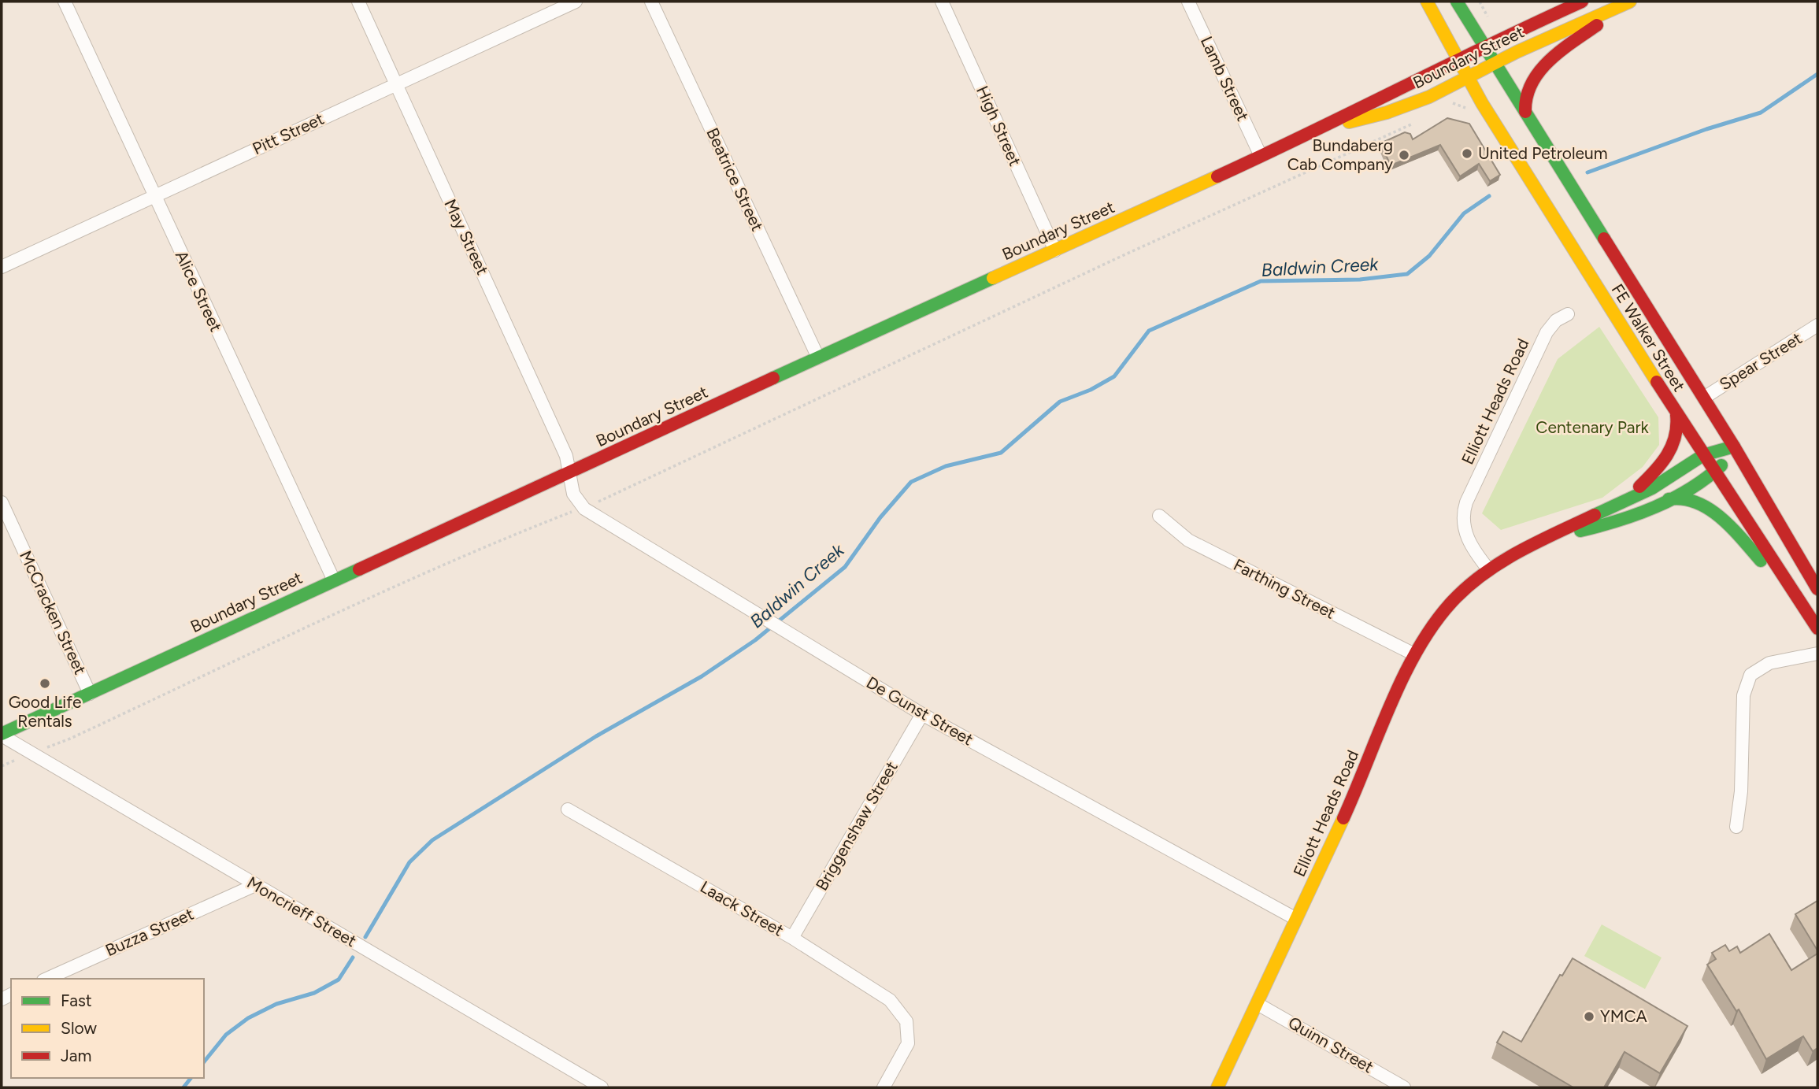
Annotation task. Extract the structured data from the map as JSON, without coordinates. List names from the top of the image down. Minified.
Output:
{"streets":{"street":["Boundary Street","Lamb Street","High Street","Pitt Street","Beatrice Street","May Street","Alice Street","FE Walker Street","Spear Street","Elliott Heads Road","Farthing Street","McCracken Street","De Gunst Street","Briggenshaw Street","Laack Street","Moncrieff Street","Buzza Street","Quinn Street"]},"crossings":[["Boundary Street","Lamb Street"],["Boundary Street","High Street"],["Boundary Street","Beatrice Street"],["Boundary Street","May Street"],["Boundary Street","Alice Street"],["Boundary Street","FE Walker Street"],["Boundary Street","McCracken Street"],["Boundary Street","De Gunst Street"],["Boundary Street","Moncrieff Street"],["Pitt Street","May Street"],["Pitt Street","Alice Street"],["May Street","De Gunst Street"],["FE Walker Street","Spear Street"],["FE Walker Street","Elliott Heads Road"],["Elliott Heads Road","Farthing Street"],["Elliott Heads Road","De Gunst Street"],["Elliott Heads Road","Quinn Street"],["De Gunst Street","Briggenshaw Street"],["Briggenshaw Street","Laack Street"],["Moncrieff Street","Buzza Street"]],"water":["Baldwin Creek"],"parks":["Centenary Park"],"places":["United Petroleum","Bundaberg Cab Company","Good Life Rentals","YMCA"],"legend":["Fast","Slow","Jam"]}
